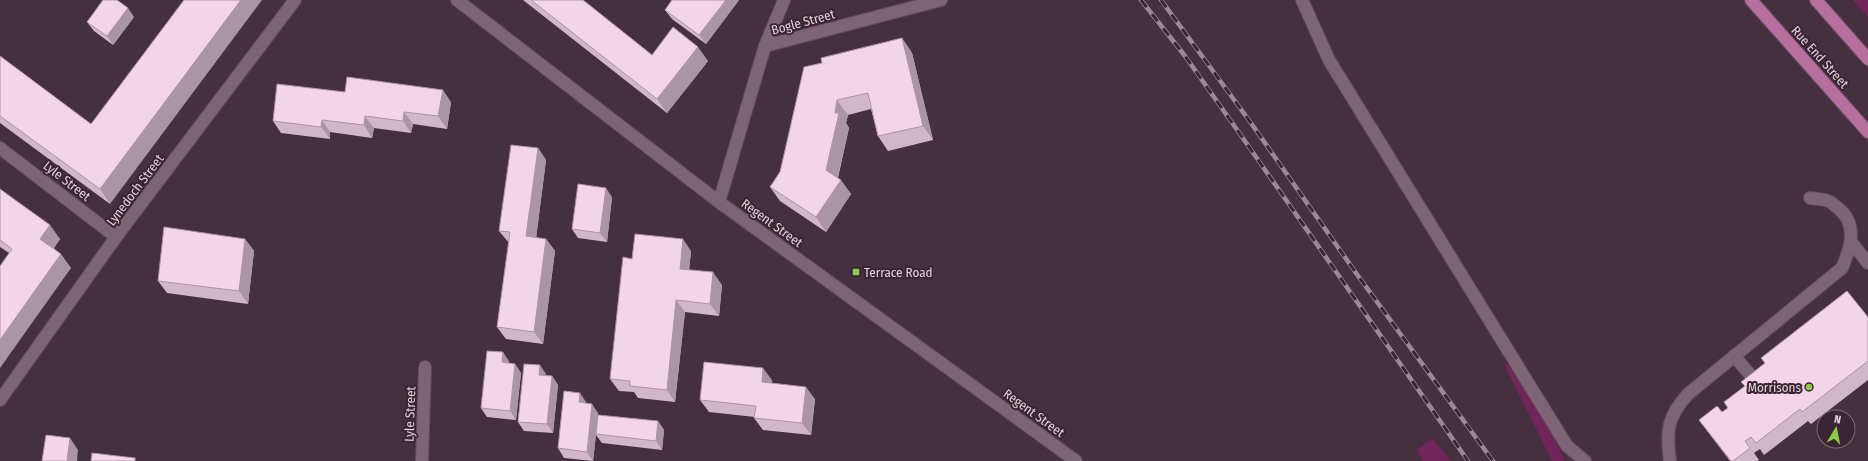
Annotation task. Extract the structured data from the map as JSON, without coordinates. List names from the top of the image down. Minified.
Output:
{"streets":{"highway":["Rue End Street"],"street":["Bogle Street","Lyle Street","Lynedoch Street","Regent Street"]},"crossings":[["Lyle Street","Lynedoch Street"]],"places":{"transit":["Terrace Road"],"other":["Morrisons"]},"north":"top"}
